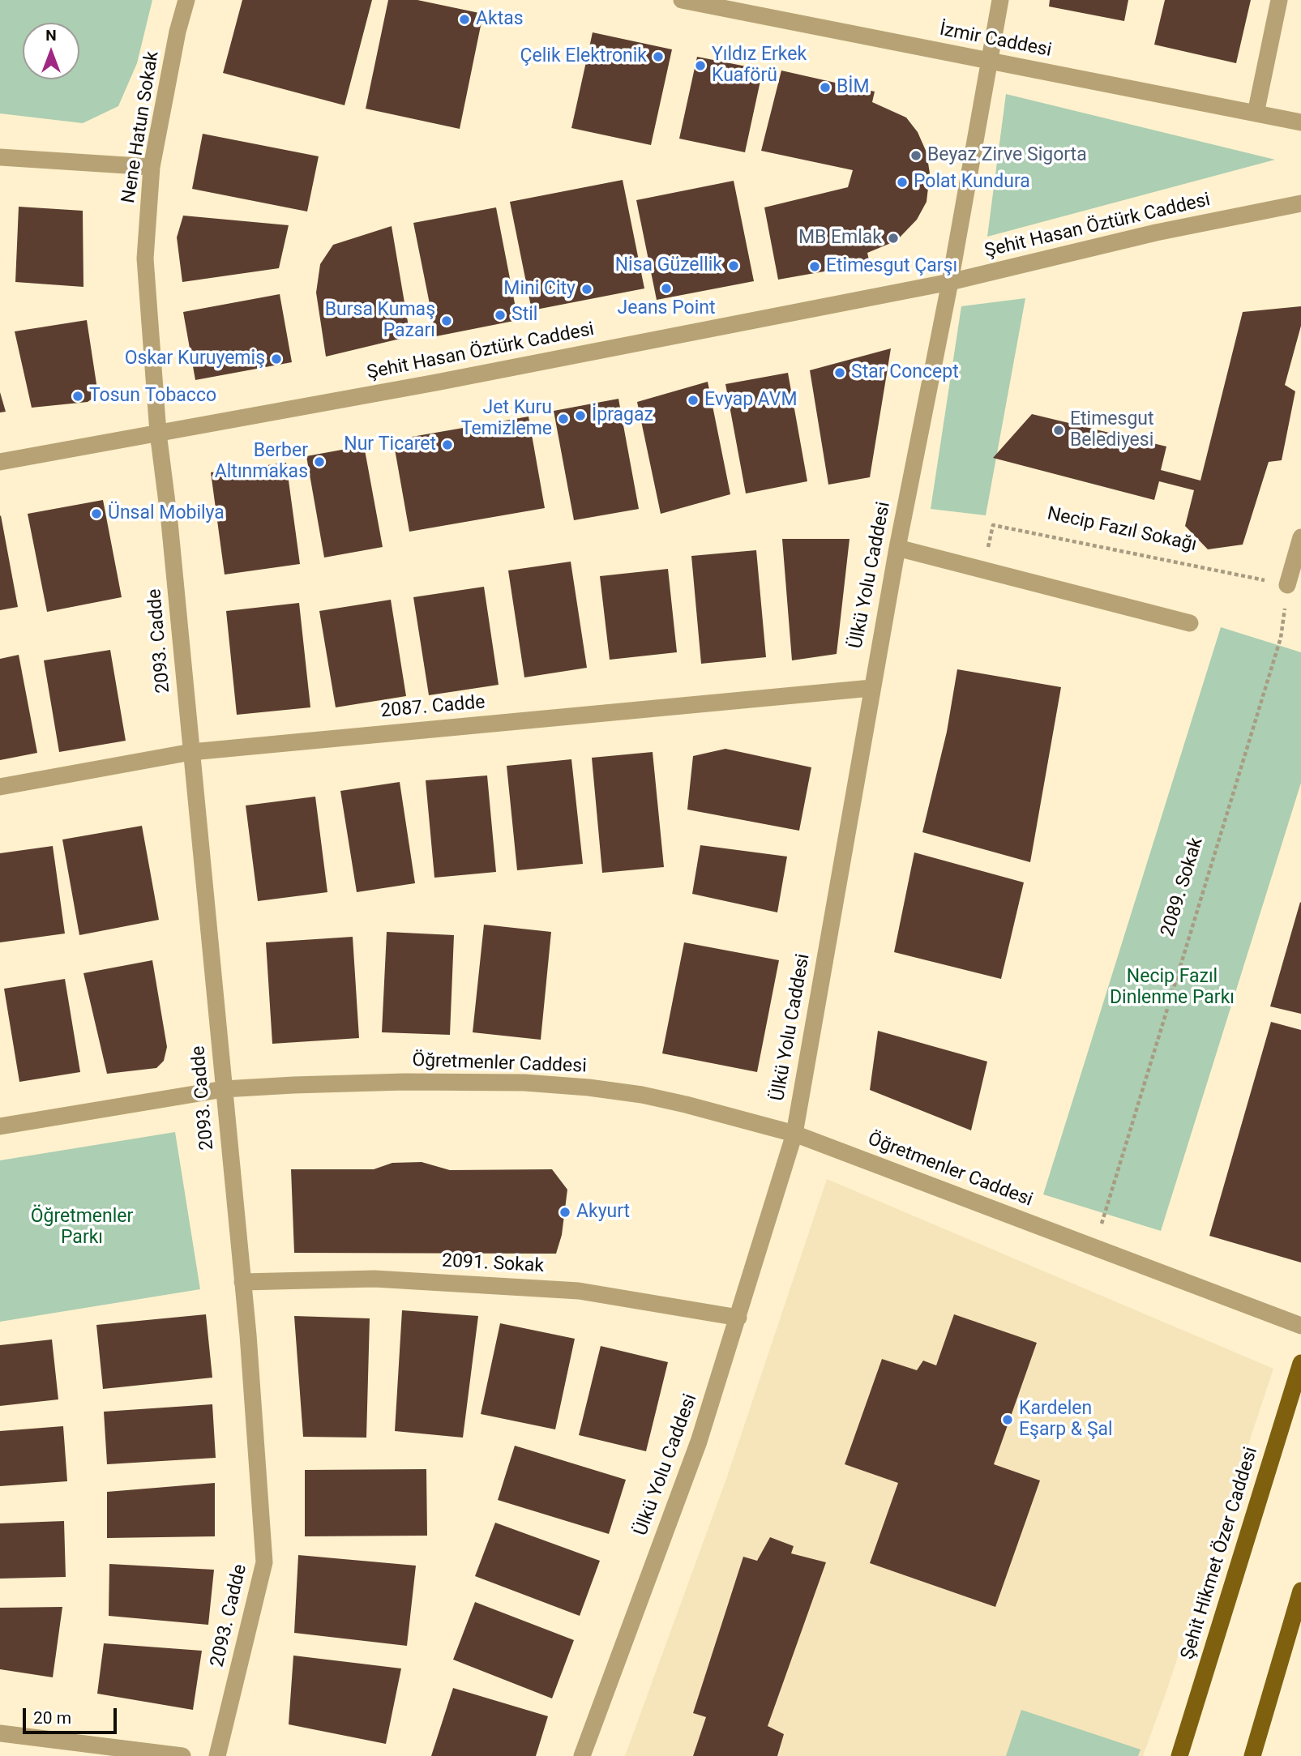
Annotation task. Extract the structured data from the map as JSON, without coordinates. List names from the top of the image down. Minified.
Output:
{"streets":{"main road":["Şehit Hikmet Özer Caddesi"],"street":["İzmir Caddesi","Nene Hatun Sokak","Şehit Hasan Öztürk Caddesi","Ülkü Yolu Caddesi","2093. Cadde","2087. Cadde","Öğretmenler Caddesi","2091. Sokak"],"path":["Necip Fazıl Sokağı","2089. Sokak"]},"crossings":[["İzmir Caddesi","Ülkü Yolu Caddesi"],["Nene Hatun Sokak","Şehit Hasan Öztürk Caddesi"],["Nene Hatun Sokak","2093. Cadde"],["Şehit Hasan Öztürk Caddesi","Ülkü Yolu Caddesi"],["Şehit Hasan Öztürk Caddesi","2093. Cadde"],["Necip Fazıl Sokağı","2089. Sokak"],["Ülkü Yolu Caddesi","2087. Cadde"],["Ülkü Yolu Caddesi","Öğretmenler Caddesi"],["Ülkü Yolu Caddesi","2091. Sokak"],["2093. Cadde","2087. Cadde"],["2093. Cadde","Öğretmenler Caddesi"],["2093. Cadde","2091. Sokak"],["2089. Sokak","Öğretmenler Caddesi"]],"parks":["Necip Fazıl Dinlenme Parkı","Öğretmenler Parkı"],"places":["Aktas","Çelik Elektronik","Yıldız Erkek Kuaförü","BİM","Beyaz Zirve Sigorta","Polat Kundura","MB Emlak","Nisa Güzellik","Etimesgut Çarşı","Jeans Point","Mini City","Stil","Bursa Kumaş Pazarı","Oskar Kuruyemiş","Star Concept","Tosun Tobacco","Evyap AVM","İpragaz","Jet Kuru Temizleme","Etimesgut Belediyesi","Nur Ticaret","Berber Altınmakas","Ünsal Mobilya","Akyurt","Kardelen Eşarp & Şal"],"scale_bar":"20 m","north":"top"}
